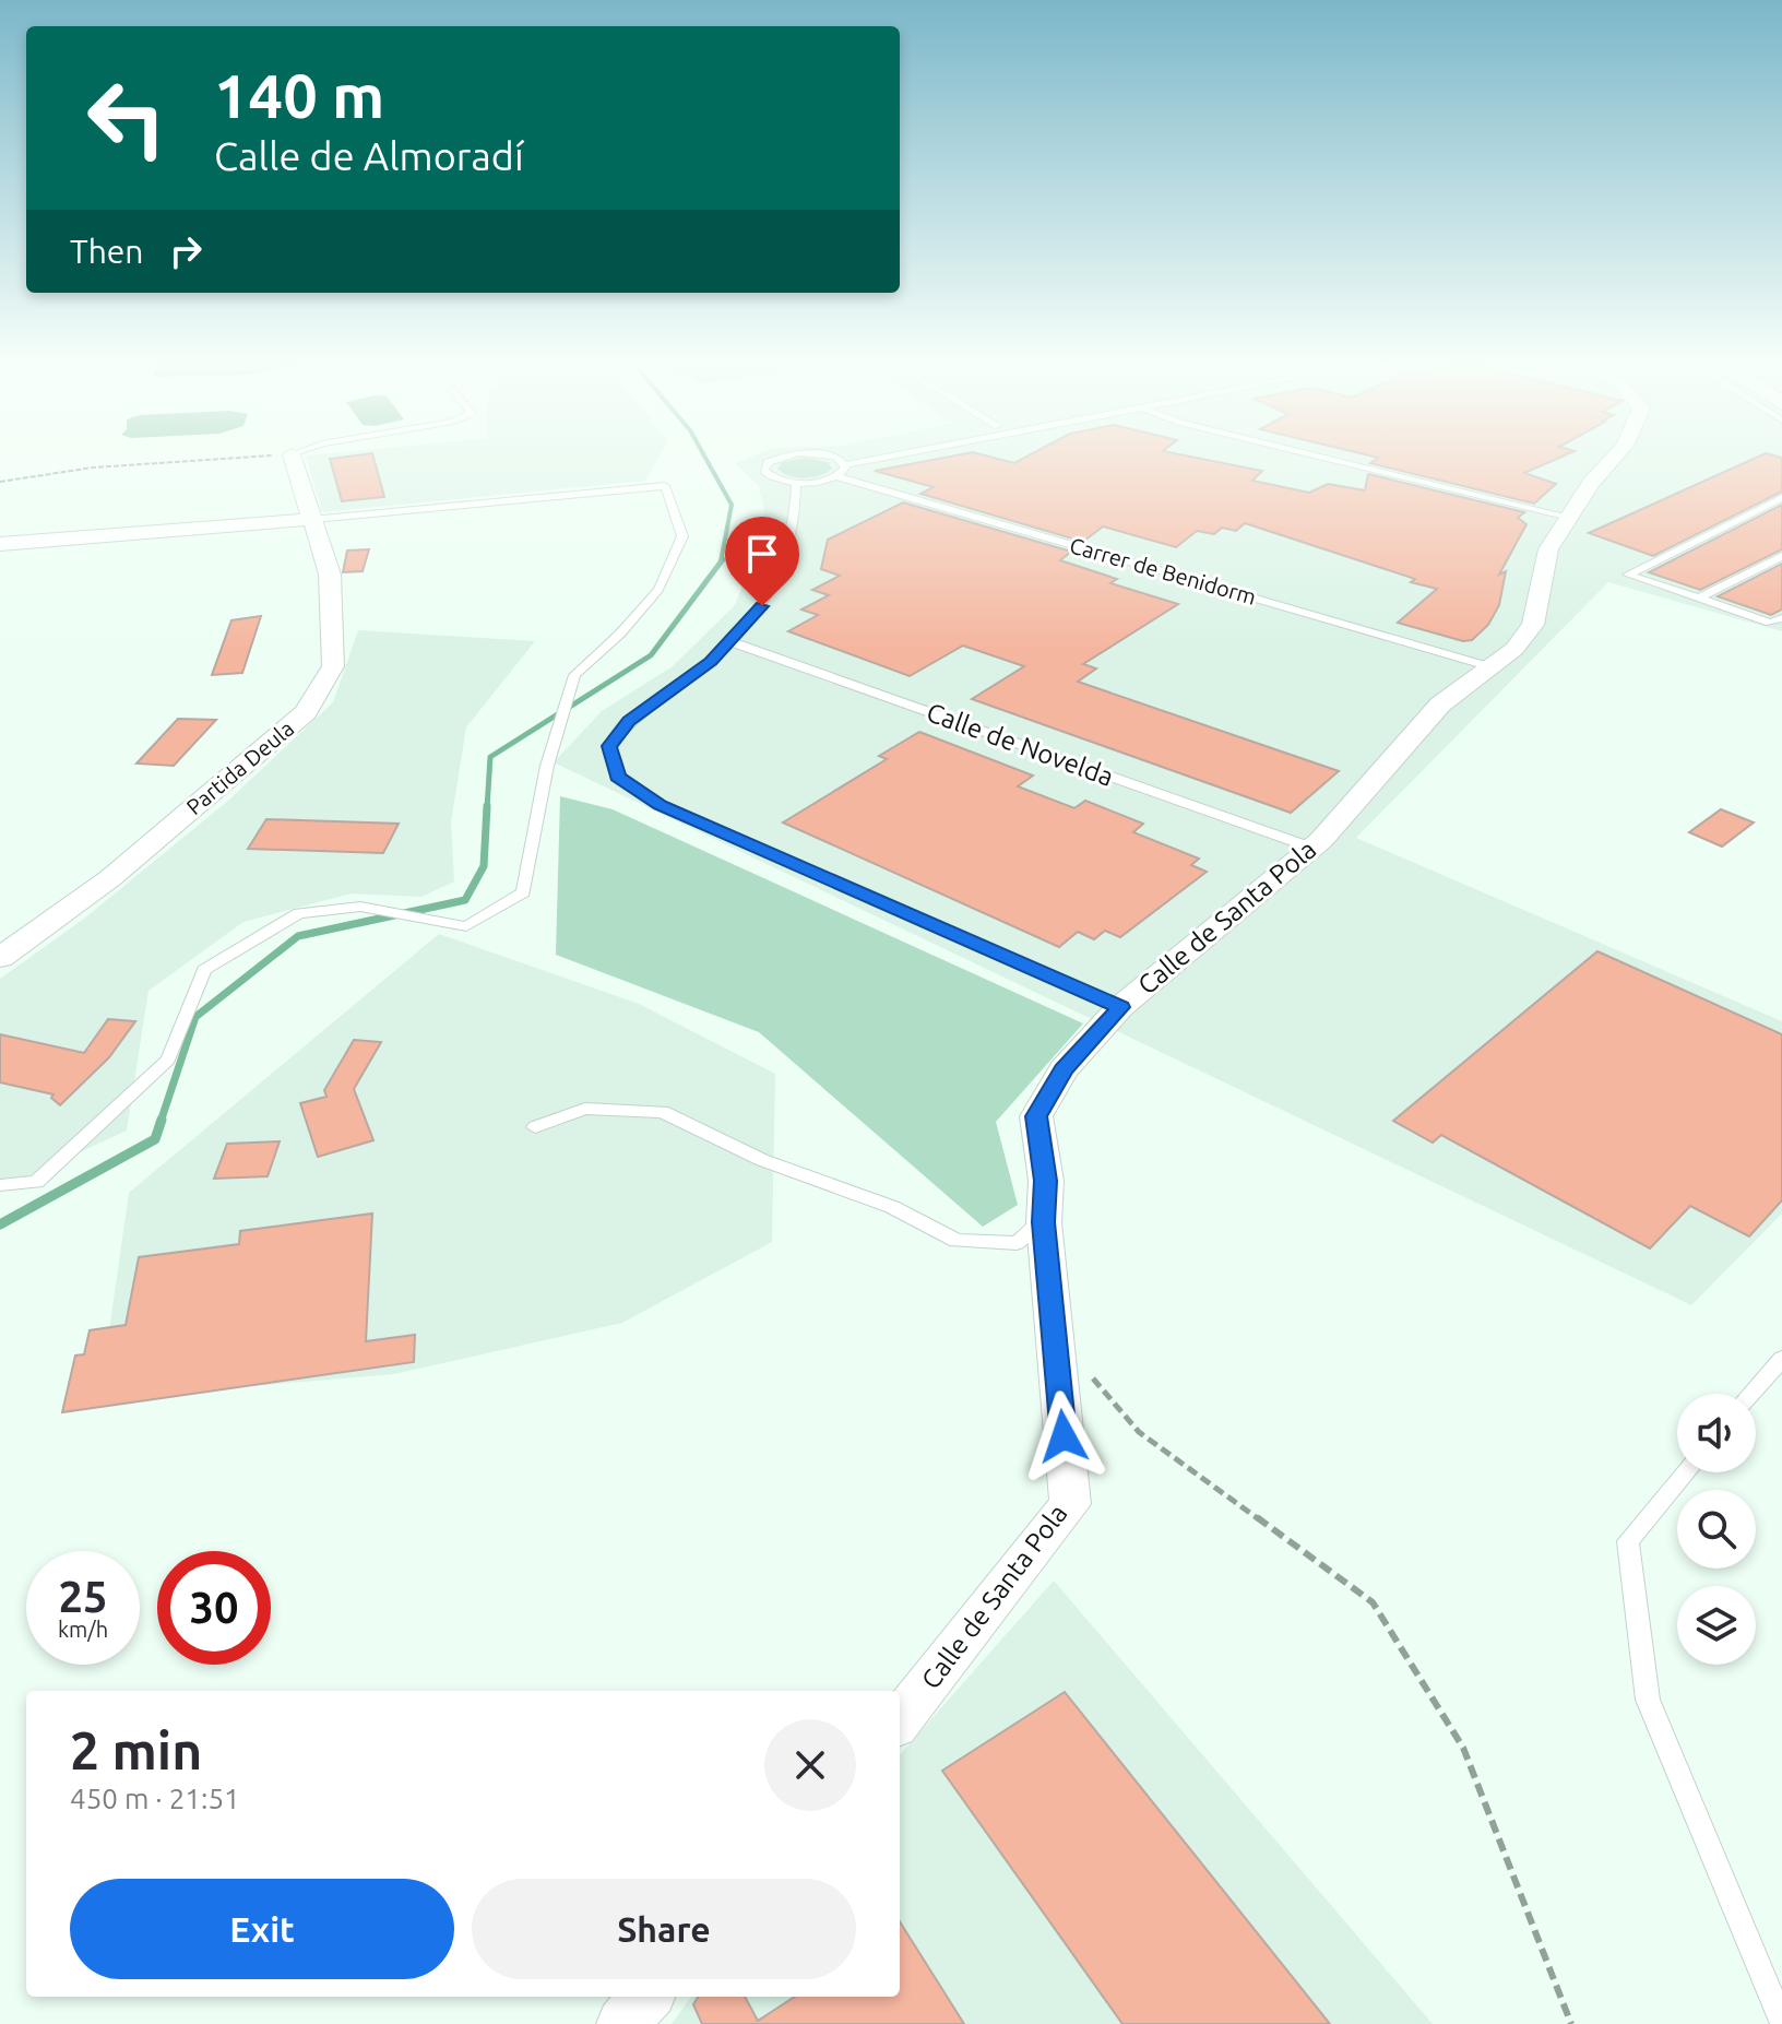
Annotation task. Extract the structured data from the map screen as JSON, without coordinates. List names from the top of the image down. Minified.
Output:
{"streets":{"street":["Partida Deula","Calle de Santa Pola"],"lane":["Carrer de Benidorm","Calle de Novelda"]},"crossings":[["Carrer de Benidorm","Calle de Santa Pola"],["Calle de Novelda","Calle de Santa Pola"]],"page":{"turn":["140 m","Calle de Almoradí"],"then":"Then","speed":"25 km/h","limit":"30","heading":["2 min","450 m · 21:51"],"buttons":["Exit","Share"]}}
